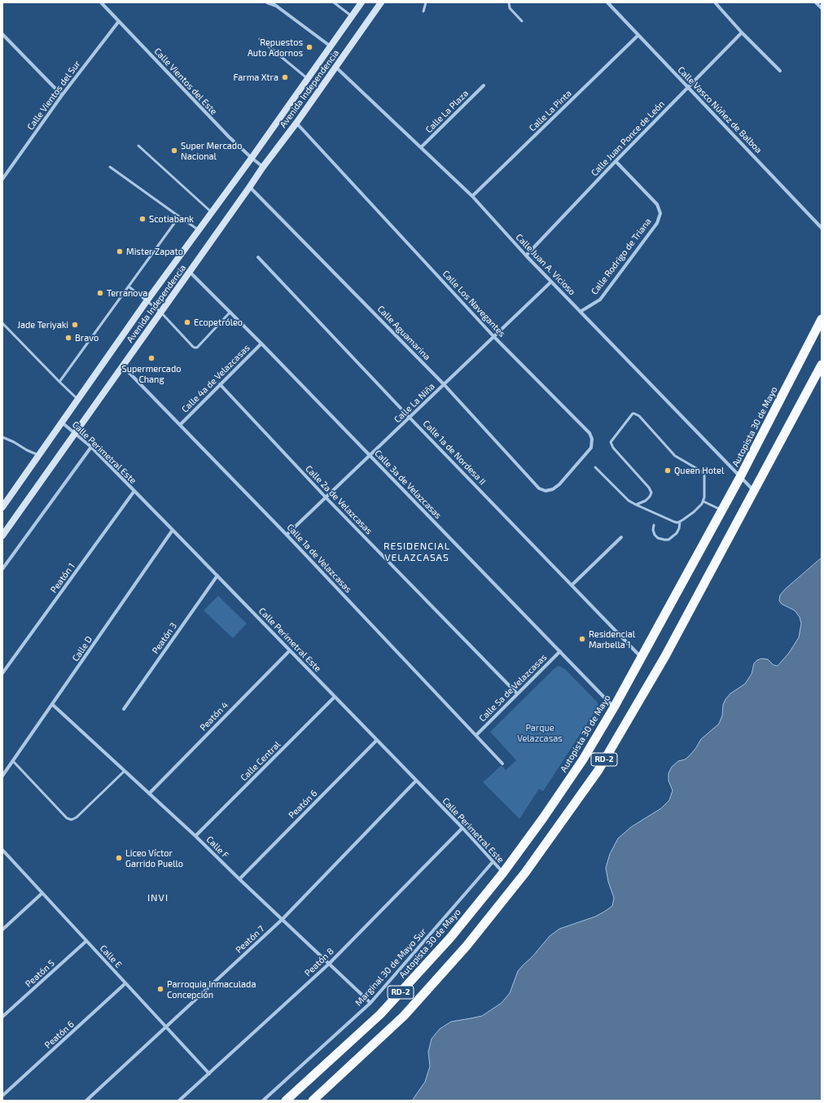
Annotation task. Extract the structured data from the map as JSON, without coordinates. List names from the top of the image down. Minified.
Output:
{"streets":{"highway":["Autopista 30 de Mayo","RD-2"],"main road":["Avenida Independencia"],"street":["Calle Vientos del Este","Calle Vientos del Sur","Calle Vasco Núñez de Balboa","Calle La Pinta","Calle La Plaza","Calle Juan Ponce de León","Calle Rodrigo de Triana","Calle Juan A. Vicioso","Calle Los Navegantes","Calle Aguamarina","Calle 4a de Velazcasas","Calle La Niña","Calle Perimetral Este","Calle 1a de Nordesa II","Calle 3a de Velazcasas","Calle 2a de Velazcasas","Calle 1a de Velazcasas","Peatón 1","Peatón 3","Calle D","Calle 5a de Velazcasas","Peatón 4","Calle Central","Peatón 6","Calle F","Peatón 7","Calle E","Peatón 8","Marginal 30 de Mayo Sur","Peatón 5"]},"crossings":[["Calle Vientos del Este","Avenida Independencia"],["Calle Vientos del Este","Calle Vientos del Sur"],["Avenida Independencia","Calle Juan A. Vicioso"],["Avenida Independencia","Calle Los Navegantes"],["Avenida Independencia","Calle Aguamarina"],["Avenida Independencia","Calle Perimetral Este"],["Avenida Independencia","Calle 3a de Velazcasas"],["Avenida Independencia","Calle 1a de Velazcasas"],["Calle Vasco Núñez de Balboa","Calle La Pinta"],["Calle Vasco Núñez de Balboa","Calle Juan Ponce de León"],["Calle La Pinta","Calle Juan A. Vicioso"],["Calle La Plaza","Calle Juan A. Vicioso"],["Calle Juan Ponce de León","Calle Rodrigo de Triana"],["Calle Juan Ponce de León","Calle Juan A. Vicioso"],["Calle Rodrigo de Triana","Calle Juan A. Vicioso"],["Calle Juan A. Vicioso","Calle La Niña"],["Calle Juan A. Vicioso","Autopista 30 de Mayo"],["Calle Juan A. Vicioso","RD-2"],["Calle Los Navegantes","Calle Aguamarina"],["Calle Los Navegantes","Calle La Niña"],["Calle Aguamarina","Calle La Niña"],["Calle 4a de Velazcasas","Calle 3a de Velazcasas"],["Calle 4a de Velazcasas","Calle 2a de Velazcasas"],["Calle 4a de Velazcasas","Calle 1a de Velazcasas"],["Calle La Niña","Calle 1a de Nordesa II"],["Calle La Niña","Calle 3a de Velazcasas"],["Calle La Niña","Calle 2a de Velazcasas"],["Calle La Niña","Calle 1a de Velazcasas"],["Autopista 30 de Mayo","Calle Perimetral Este"],["Autopista 30 de Mayo","Calle 1a de Nordesa II"],["Autopista 30 de Mayo","Calle 3a de Velazcasas"],["Calle Perimetral Este","Peatón 1"],["Calle Perimetral Este","Peatón 3"],["Calle Perimetral Este","Calle D"],["Calle Perimetral Este","Peatón 4"],["Calle Perimetral Este","Calle Central"],["Calle Perimetral Este","Peatón 6"],["Calle Perimetral Este","Peatón 7"],["Calle Perimetral Este","Peatón 8"],["Calle Perimetral Este","Marginal 30 de Mayo Sur"],["Calle 3a de Velazcasas","Calle 5a de Velazcasas"],["Calle 2a de Velazcasas","Calle 5a de Velazcasas"],["Calle 1a de Velazcasas","Calle 5a de Velazcasas"],["Calle D","Calle F"],["Peatón 4","Calle F"],["Calle Central","Calle F"],["Peatón 6","Calle F"],["Peatón 6","Calle E"],["Calle F","Peatón 7"],["Calle F","Peatón 8"],["Calle F","Marginal 30 de Mayo Sur"],["Peatón 7","Calle E"],["Calle E","Peatón 8"],["Calle E","Peatón 5"]],"districts":["RESIDENCIAL VELAZCASAS","INVI"],"parks":["Parque Velazcasas"],"places":["Repuestos Auto Adornos","Farma Xtra","Super Mercado Nacional","Scotiabank","Mister Zapato","Terranova","Ecopetróleo","Jade Teriyaki","Bravo","Supermercado Chang","Queen Hotel","Residencial Marbella 1","Liceo Víctor Garrido Puello","Parroquia Inmaculada Concepción"]}
